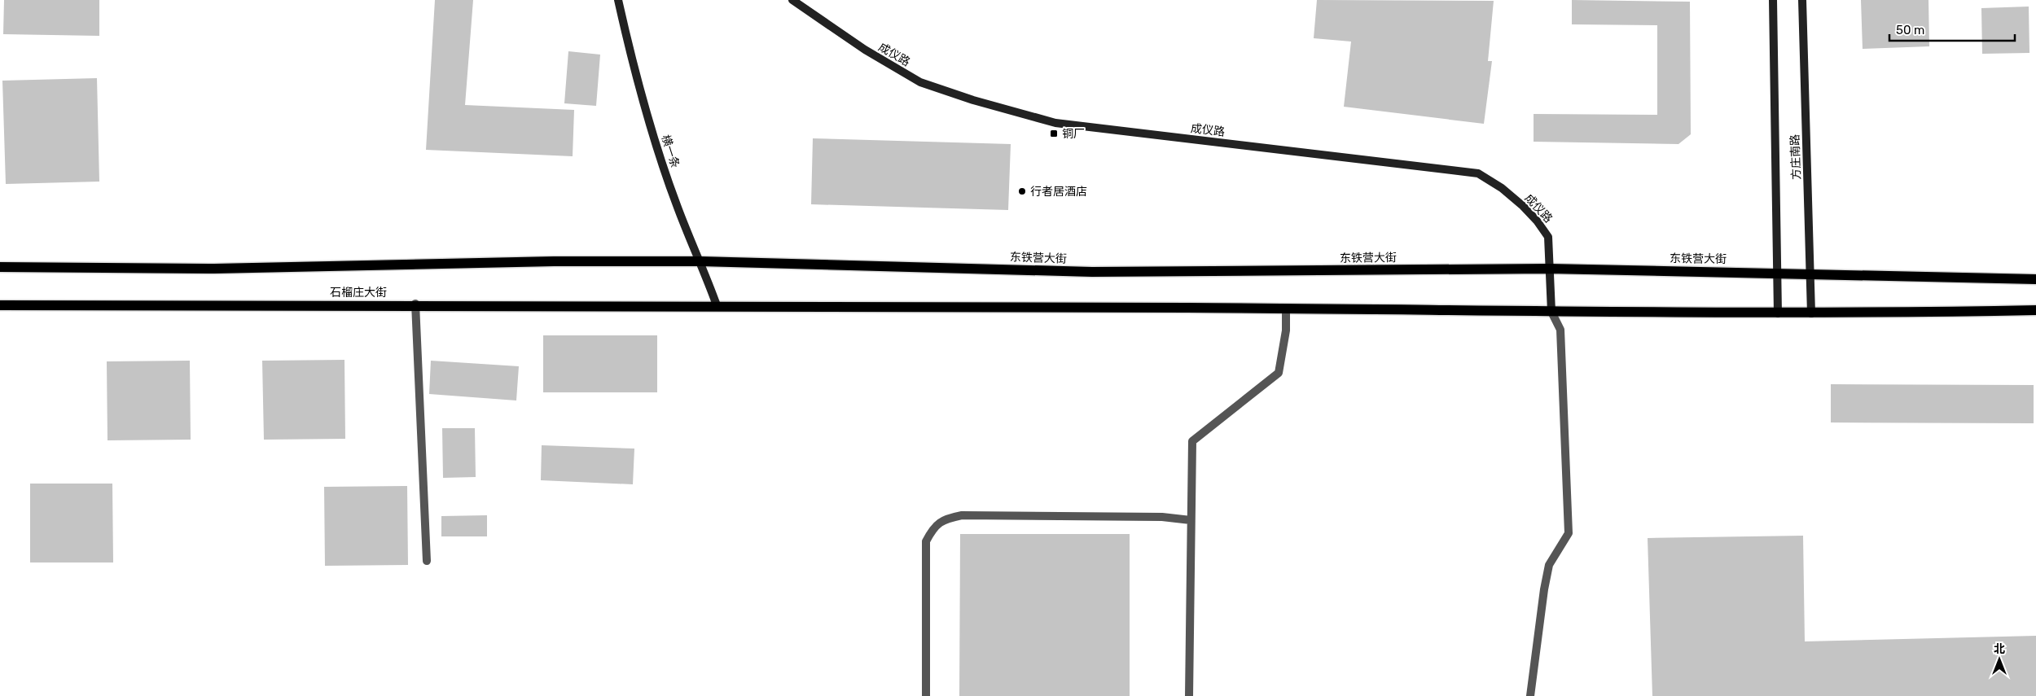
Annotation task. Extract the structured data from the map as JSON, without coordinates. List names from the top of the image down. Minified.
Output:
{"streets":{"main road":["东铁营大街","石榴庄大街"],"street":["成仪路","横一条","方庄南路"]},"crossings":[["成仪路","东铁营大街"],["横一条","东铁营大街"],["横一条","石榴庄大街"],["方庄南路","东铁营大街"]],"places":{"transit":["铜厂"],"other":["行者居酒店"]},"scale_bar":"50 m","north":"top"}
